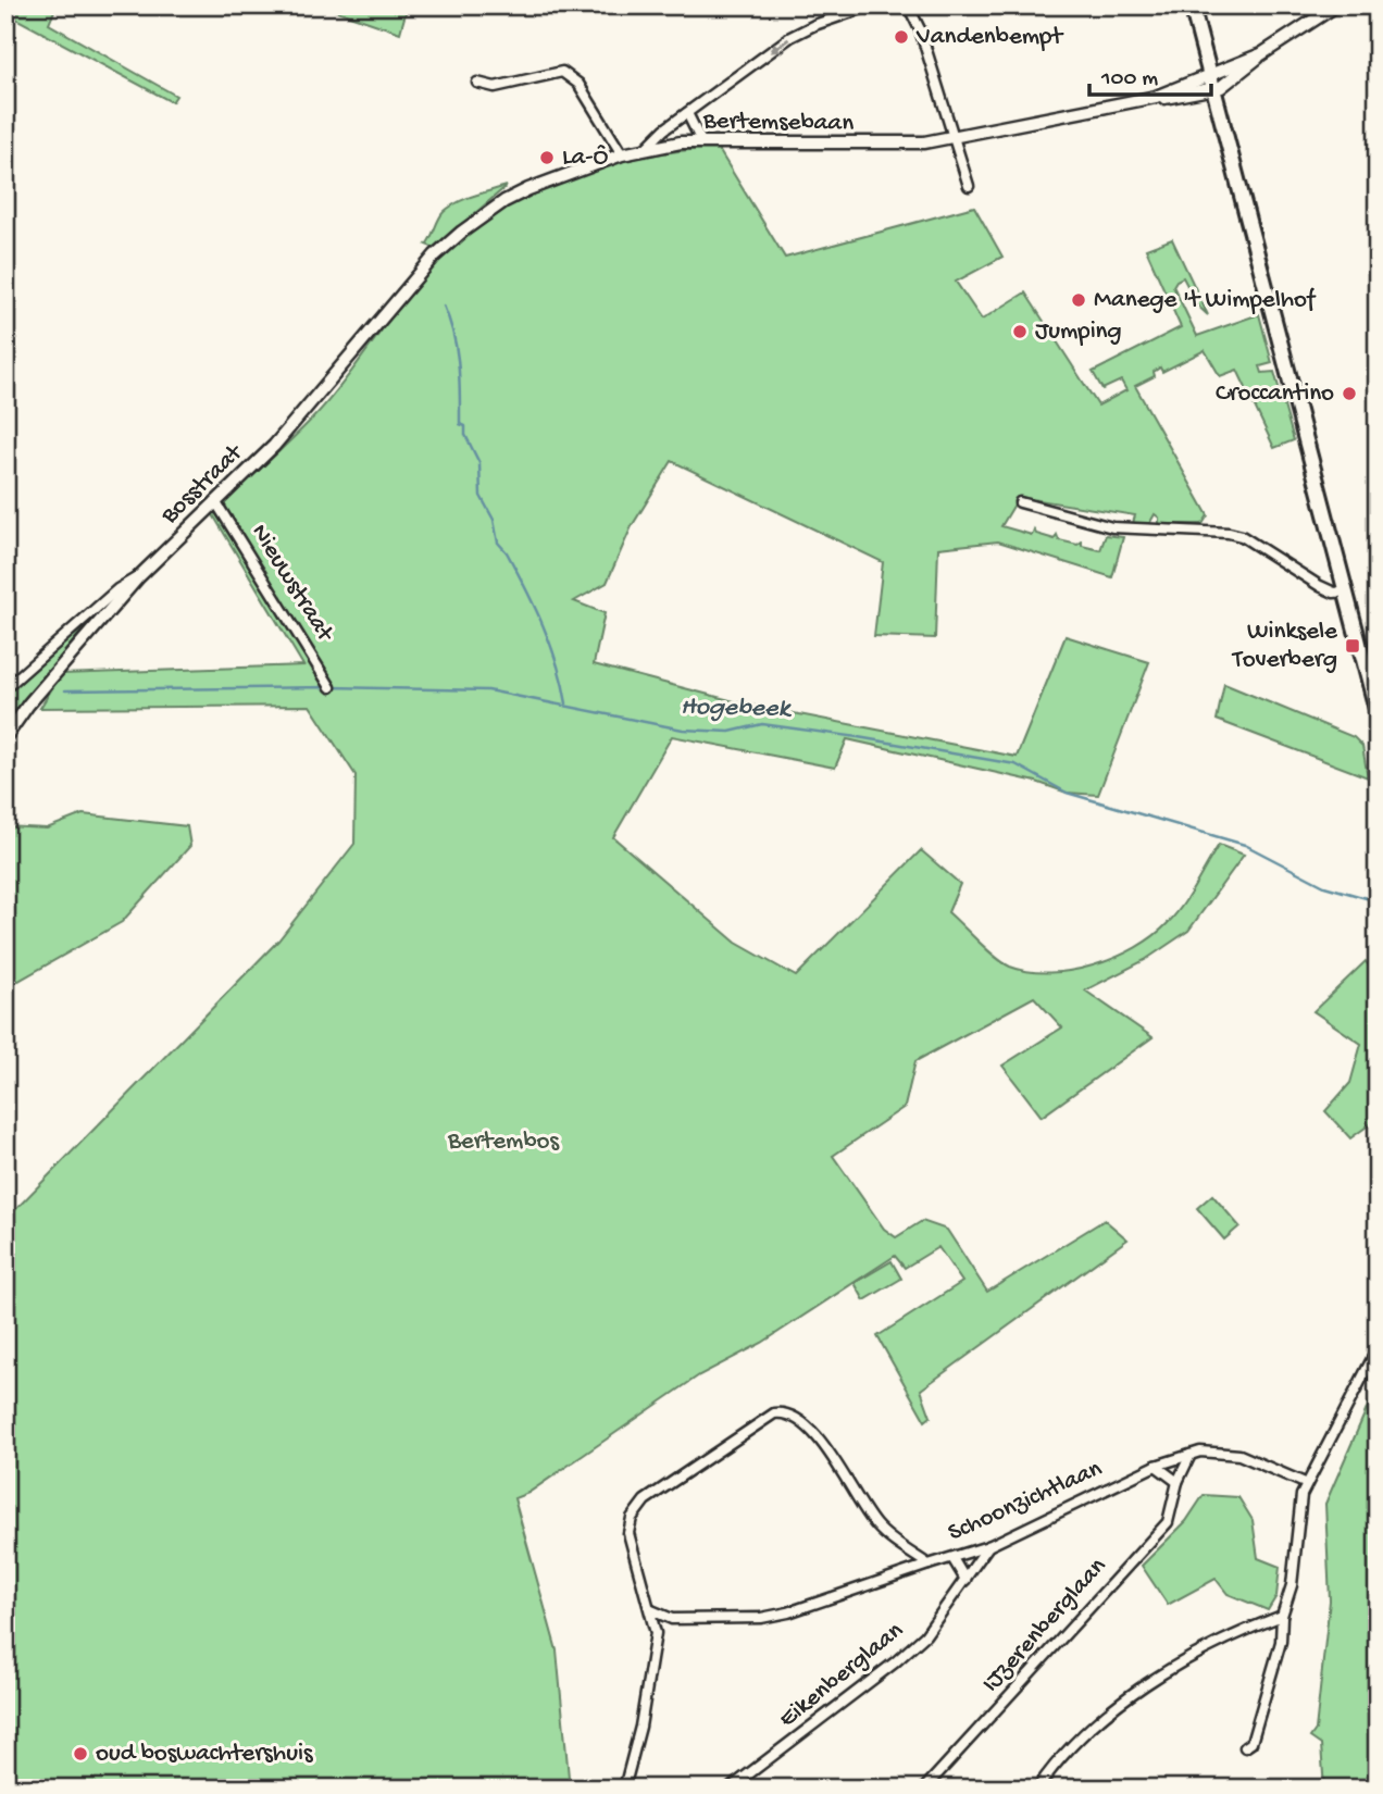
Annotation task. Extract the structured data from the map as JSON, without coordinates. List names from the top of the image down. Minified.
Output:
{"streets":{"street":["Bertemsebaan","Bosstraat","Nieuwstraat","Schoonzichtlaan","IJzerenberglaan","Eikenberglaan"]},"crossings":[["Bertemsebaan","Bosstraat"],["Bosstraat","Nieuwstraat"],["Schoonzichtlaan","IJzerenberglaan"],["Schoonzichtlaan","Eikenberglaan"]],"water":["Hogebeek"],"parks":["Bertembos"],"places":{"other":["Vandenbempt","La-Ô","Manege 't Wimpelhof","Jumping","Croccantino","oud boswachtershuis"],"transit":["Winksele Toverberg"]},"scale_bar":"100 m"}
